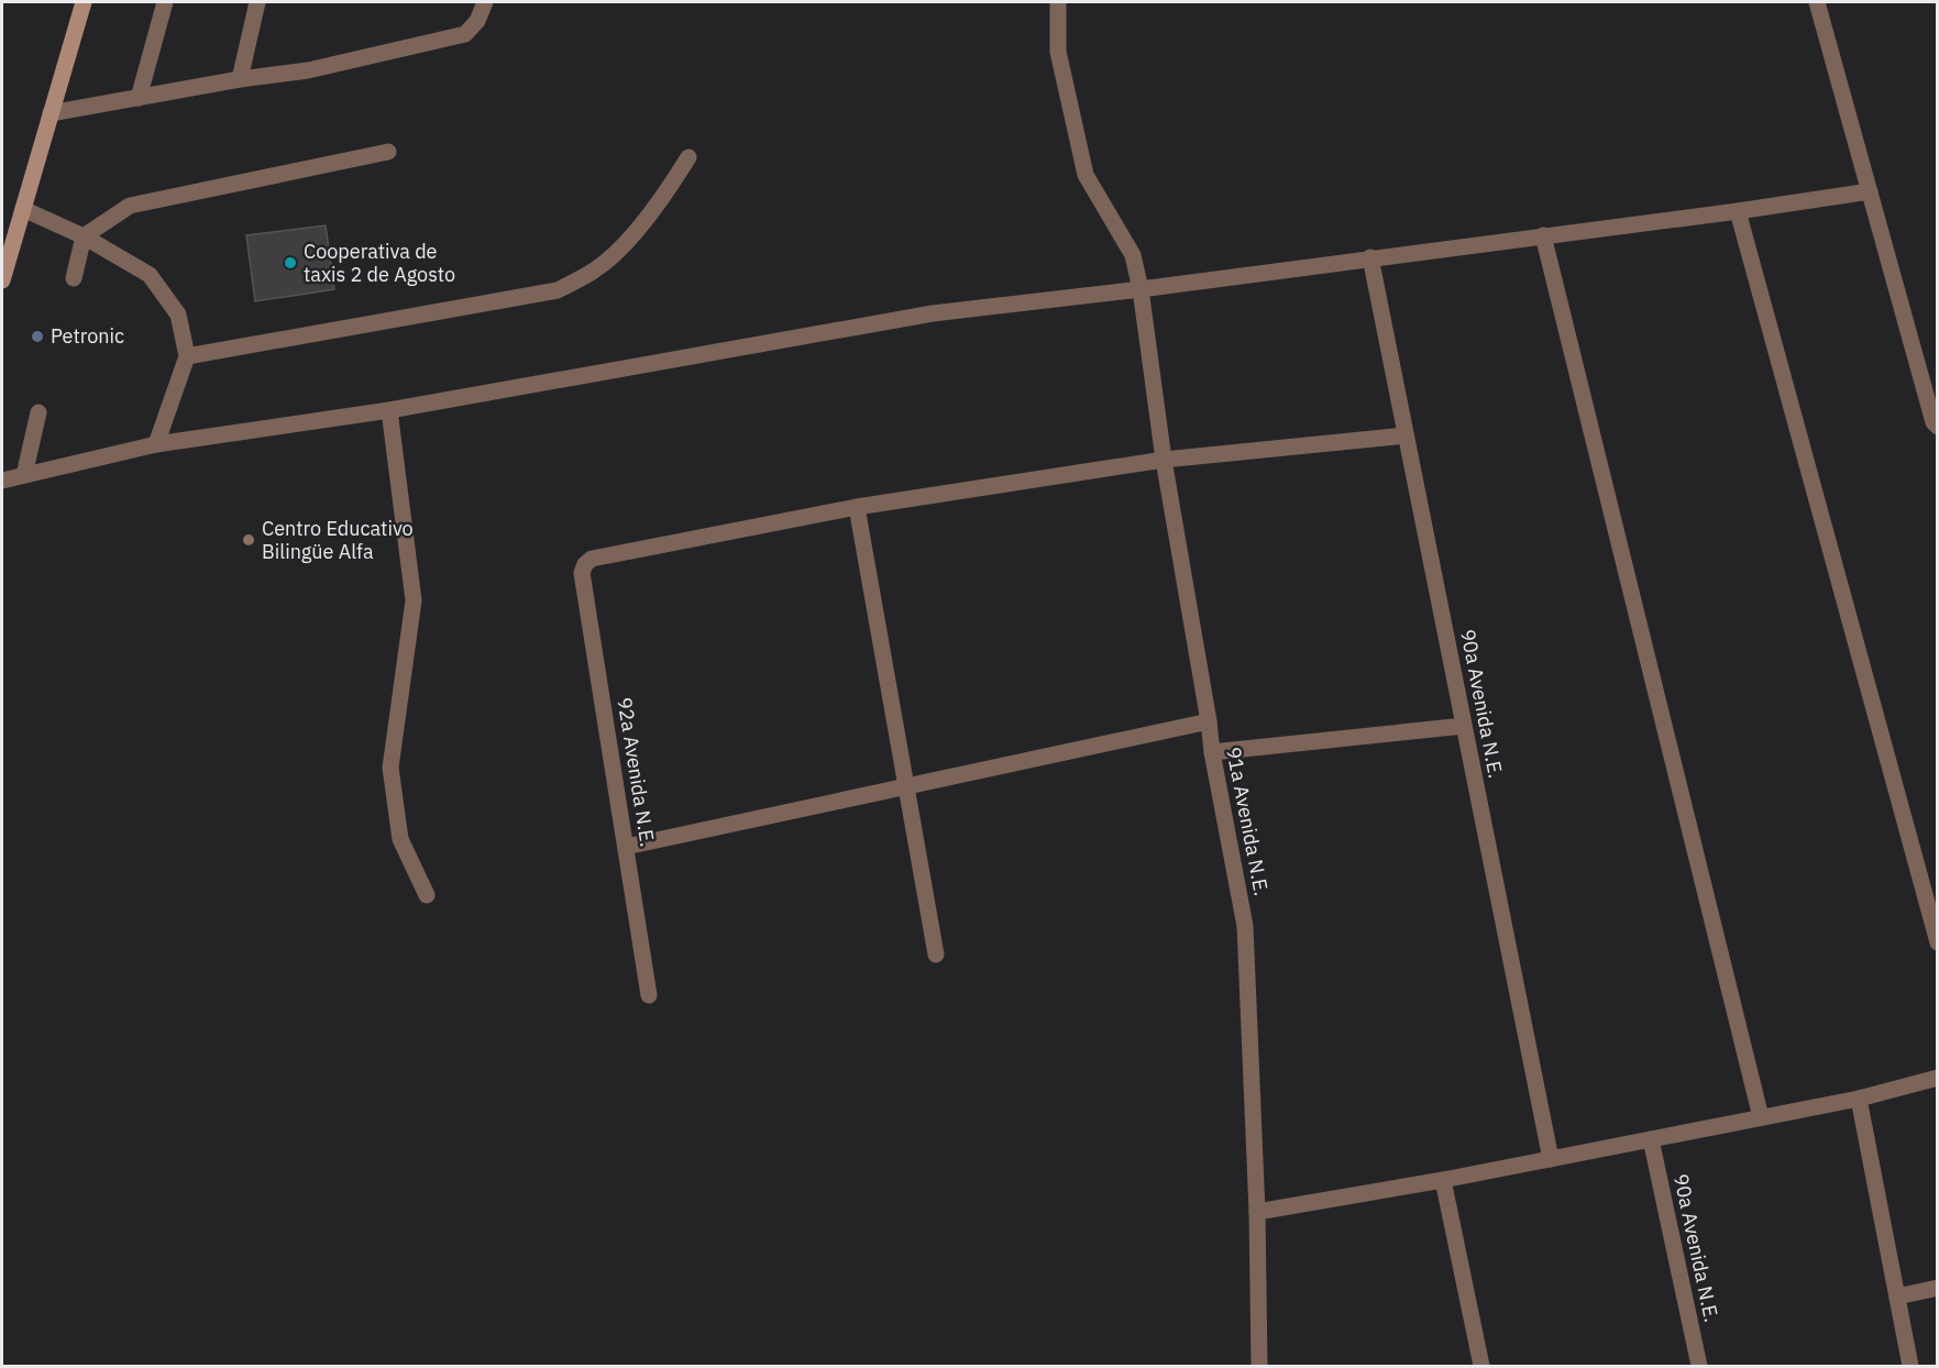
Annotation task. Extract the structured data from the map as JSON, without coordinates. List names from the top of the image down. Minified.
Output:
{"streets":{"street":["90a Avenida N.E.","92a Avenida N.E.","91a Avenida N.E."]},"places":["Cooperativa de taxis 2 de Agosto","Petronic","Centro Educativo Bilingüe Alfa"]}
